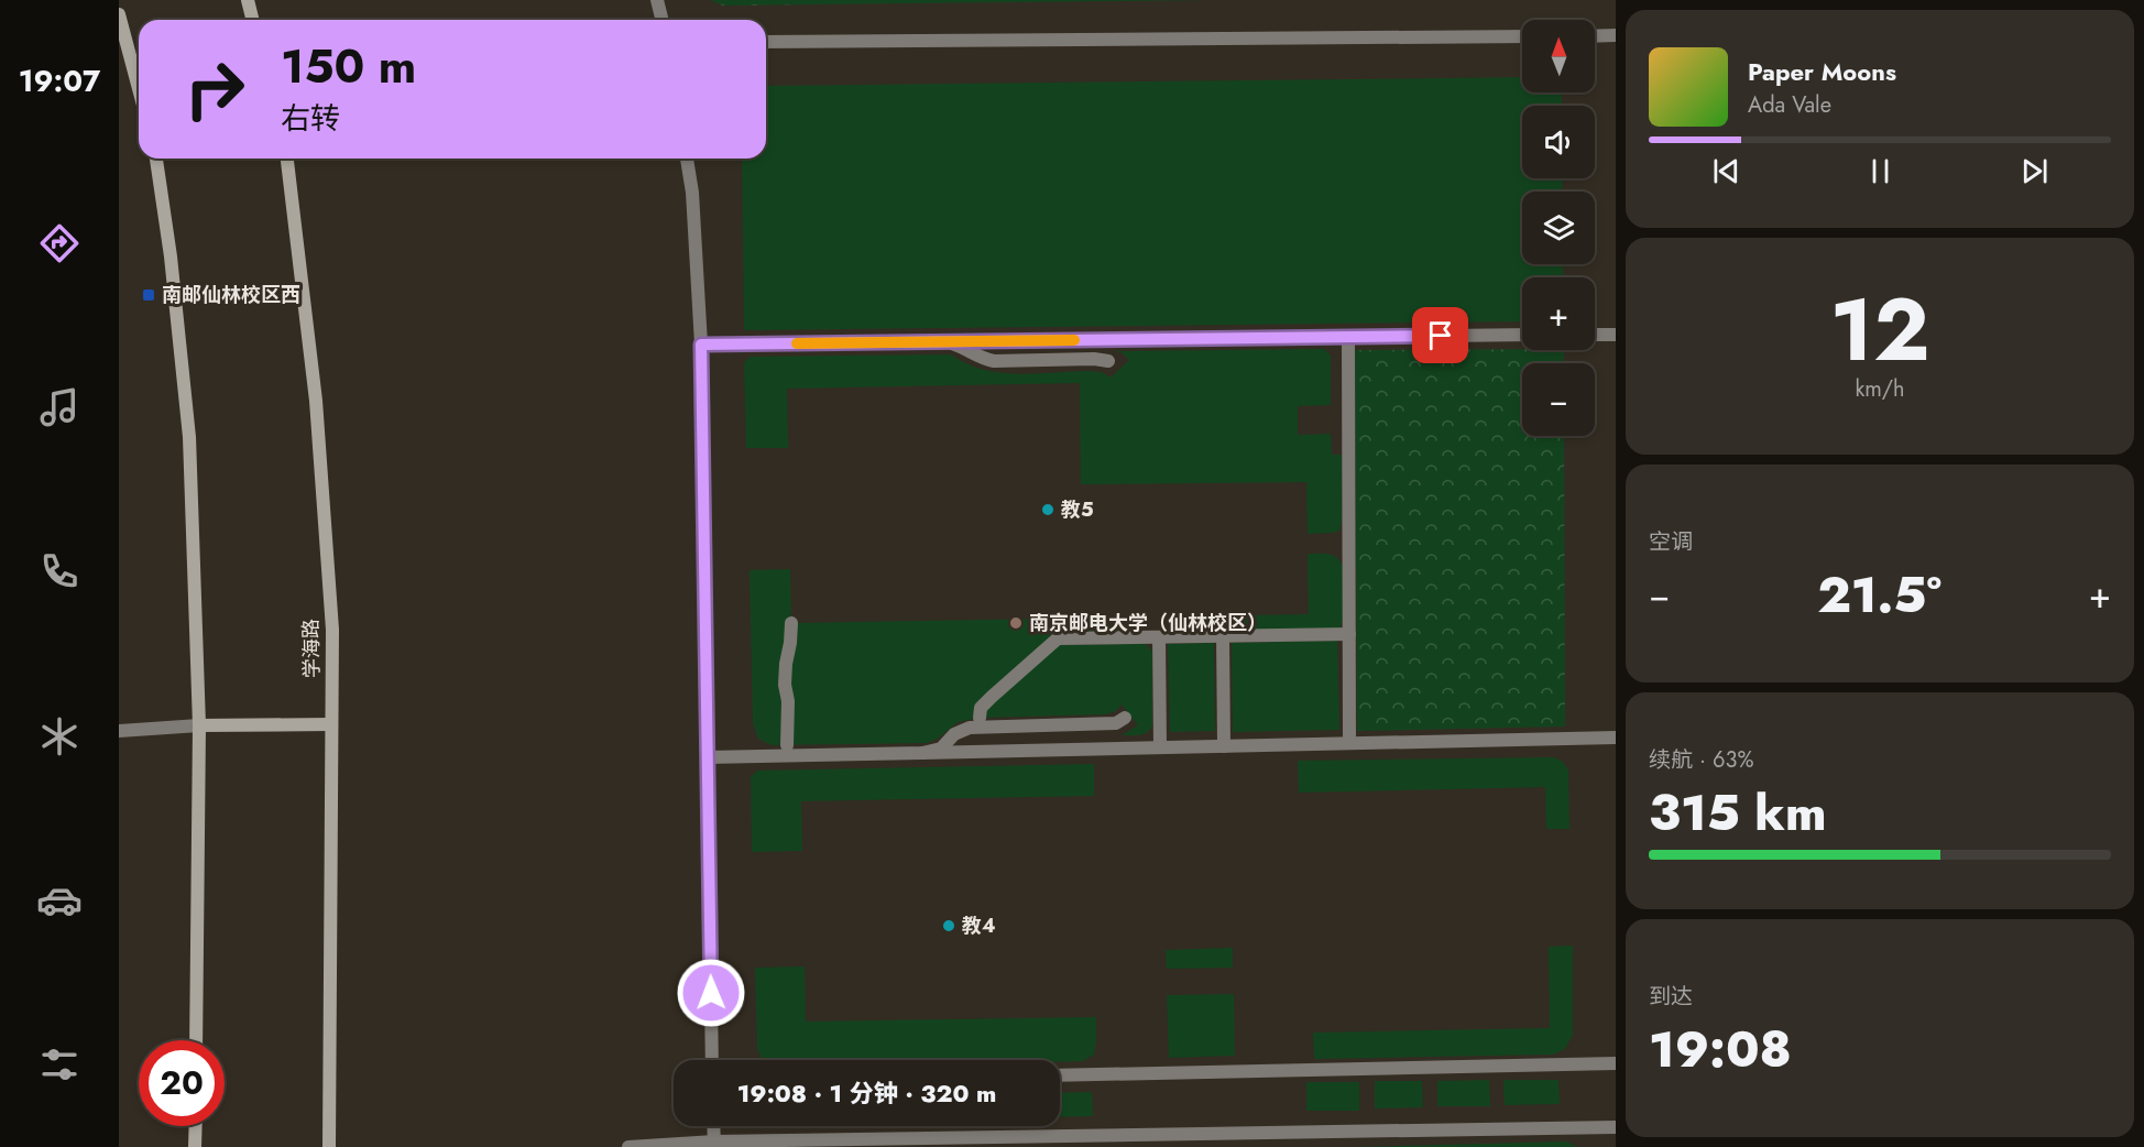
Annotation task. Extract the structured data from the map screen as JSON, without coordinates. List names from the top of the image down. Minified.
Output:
{"streets":{"main road":["学海路"]},"places":{"transit":["南邮仙林校区西"],"other":["教5","南京邮电大学（仙林校区）","教4"]},"north":"top","page":{"tabs":"19:07","map_buttons":["+","−"],"turn":["150 m","右转"],"song":["Paper Moons","Ada Vale"],"tile":[["12","km/h"],"空调",["续航 · 63%","315 km"],["到达","19:08"]],"heat":["−","21.5°","+"],"limit":"20","trip":"19:08 · 1 分钟 · 320 m"}}
